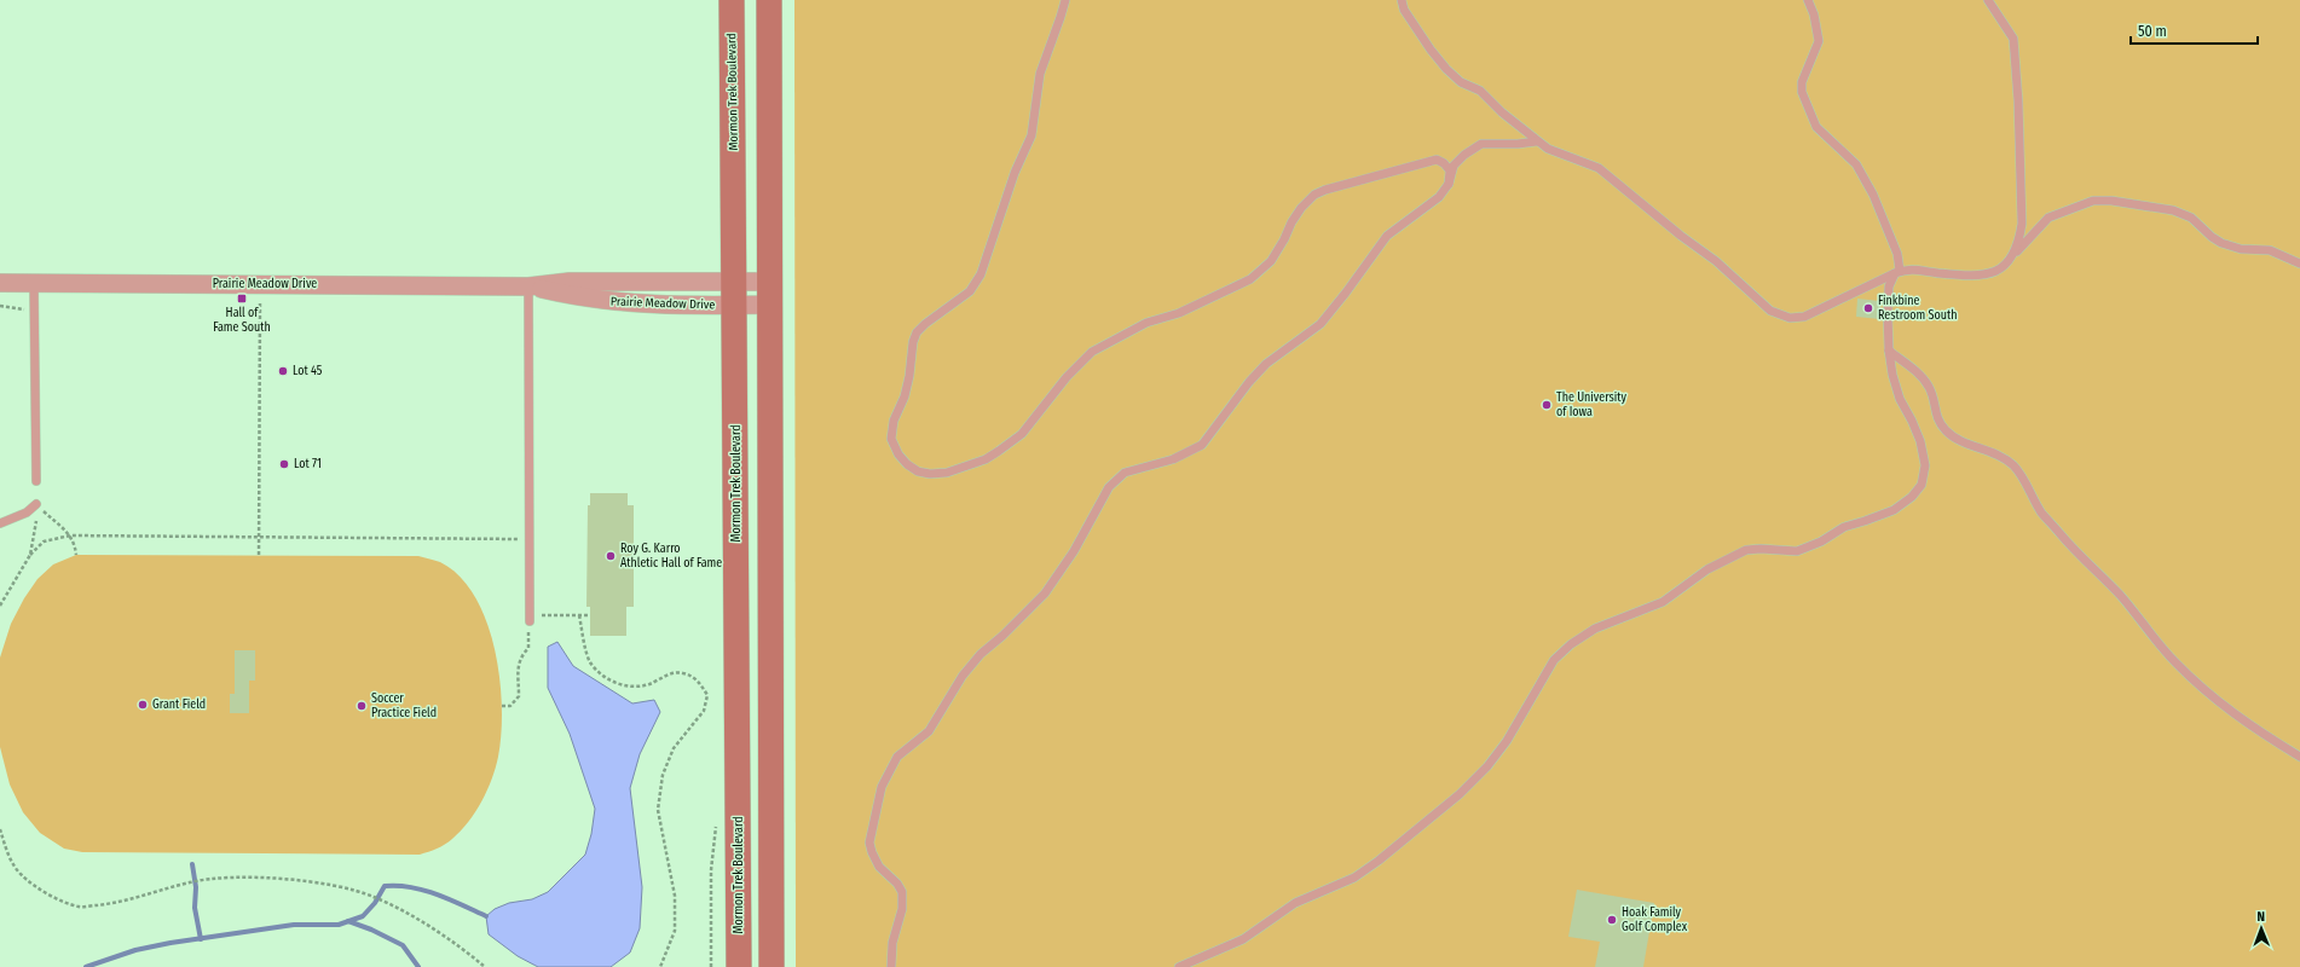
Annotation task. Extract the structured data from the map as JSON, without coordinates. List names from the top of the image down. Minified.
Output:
{"streets":{"main road":["Mormon Trek Boulevard"],"street":["Prairie Meadow Drive"]},"crossings":[["Mormon Trek Boulevard","Prairie Meadow Drive"]],"places":{"transit":["Hall of Fame South"],"other":["Finkbine Restroom South","Lot 45","The University of Iowa","Lot 71","Roy G. Karro Athletic Hall of Fame","Grant Field","Soccer Practice Field","Hoak Family Golf Complex"]},"scale_bar":"50 m","north":"top"}
